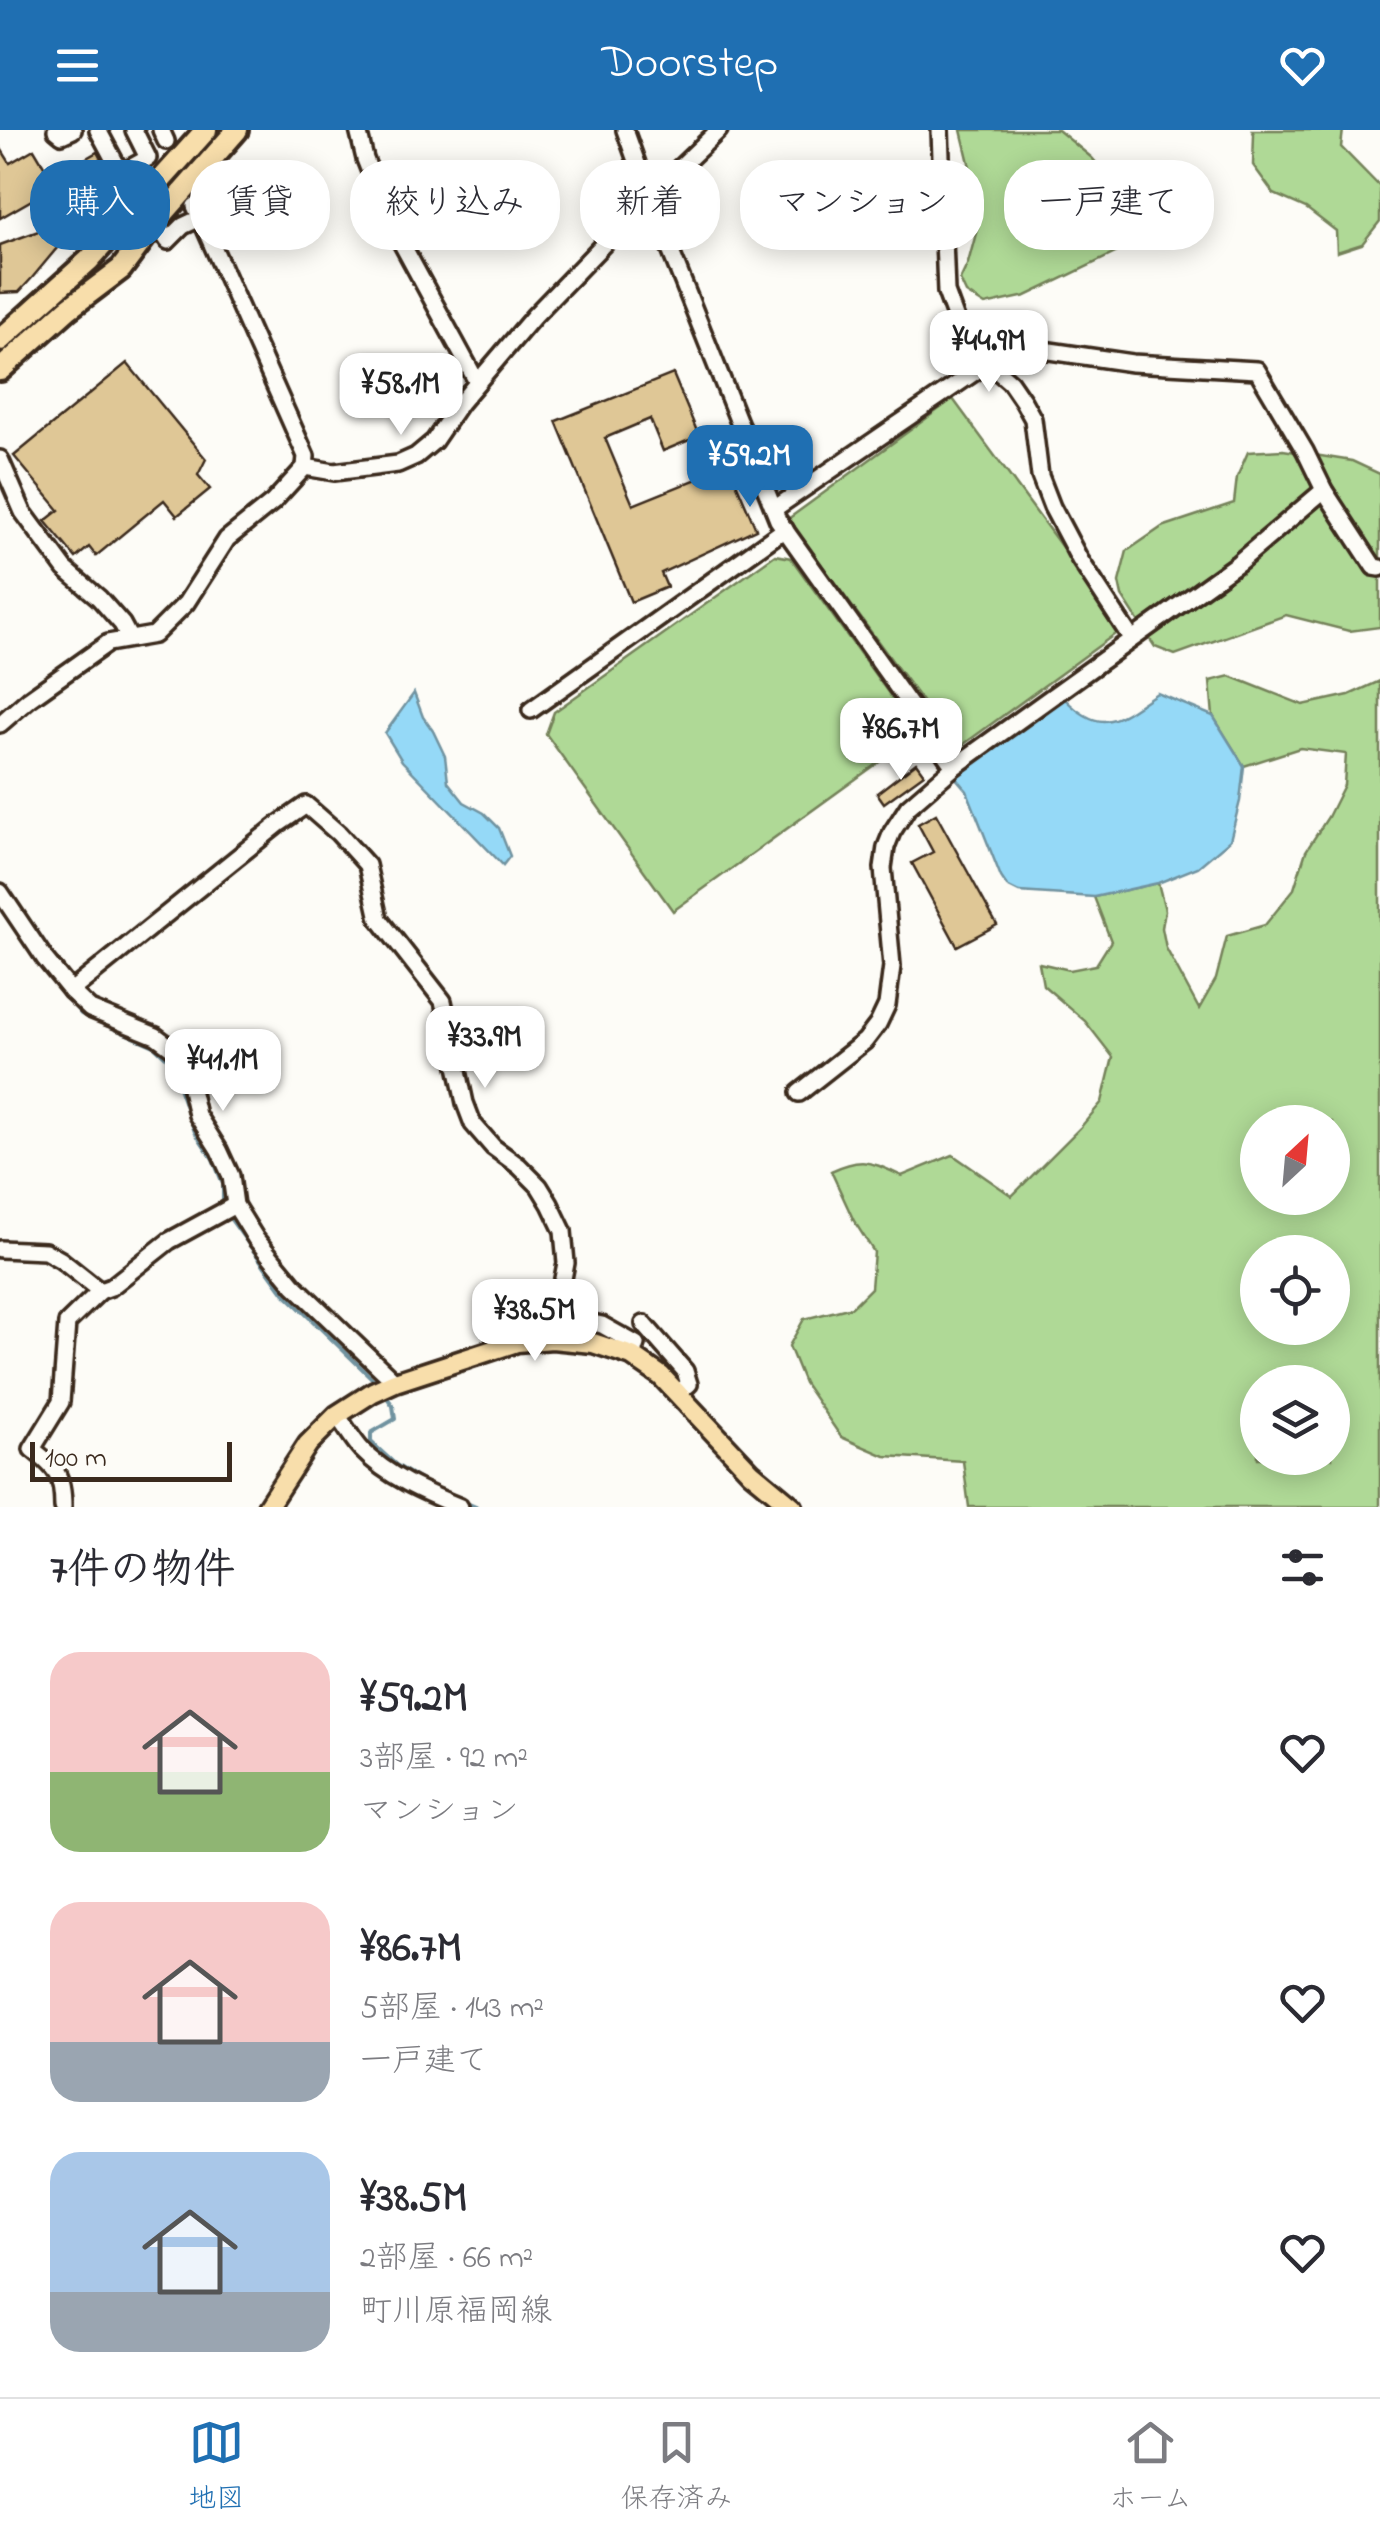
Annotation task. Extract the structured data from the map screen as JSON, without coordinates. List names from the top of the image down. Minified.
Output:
{"scale_bar":"100 m","north":"top right","page":{"header":"Doorstep","chip":["購入","賃貸","絞り込み","新着","マンション","一戸建て"],"price":["¥44.9M","¥58.1M","¥59.2M","¥86.7M","¥33.9M","¥41.1M","¥38.5M"],"scale":"100 m","heading":"7件の物件","list":[{"name":"¥59.2M","note":"3部屋 · 92 m² · マンション"},{"name":"¥86.7M","note":"5部屋 · 143 m² · 一戸建て"},{"name":"¥38.5M","note":"2部屋 · 66 m² · 町川原福岡線"}],"tabs":["地図","保存済み","ホーム"]}}
